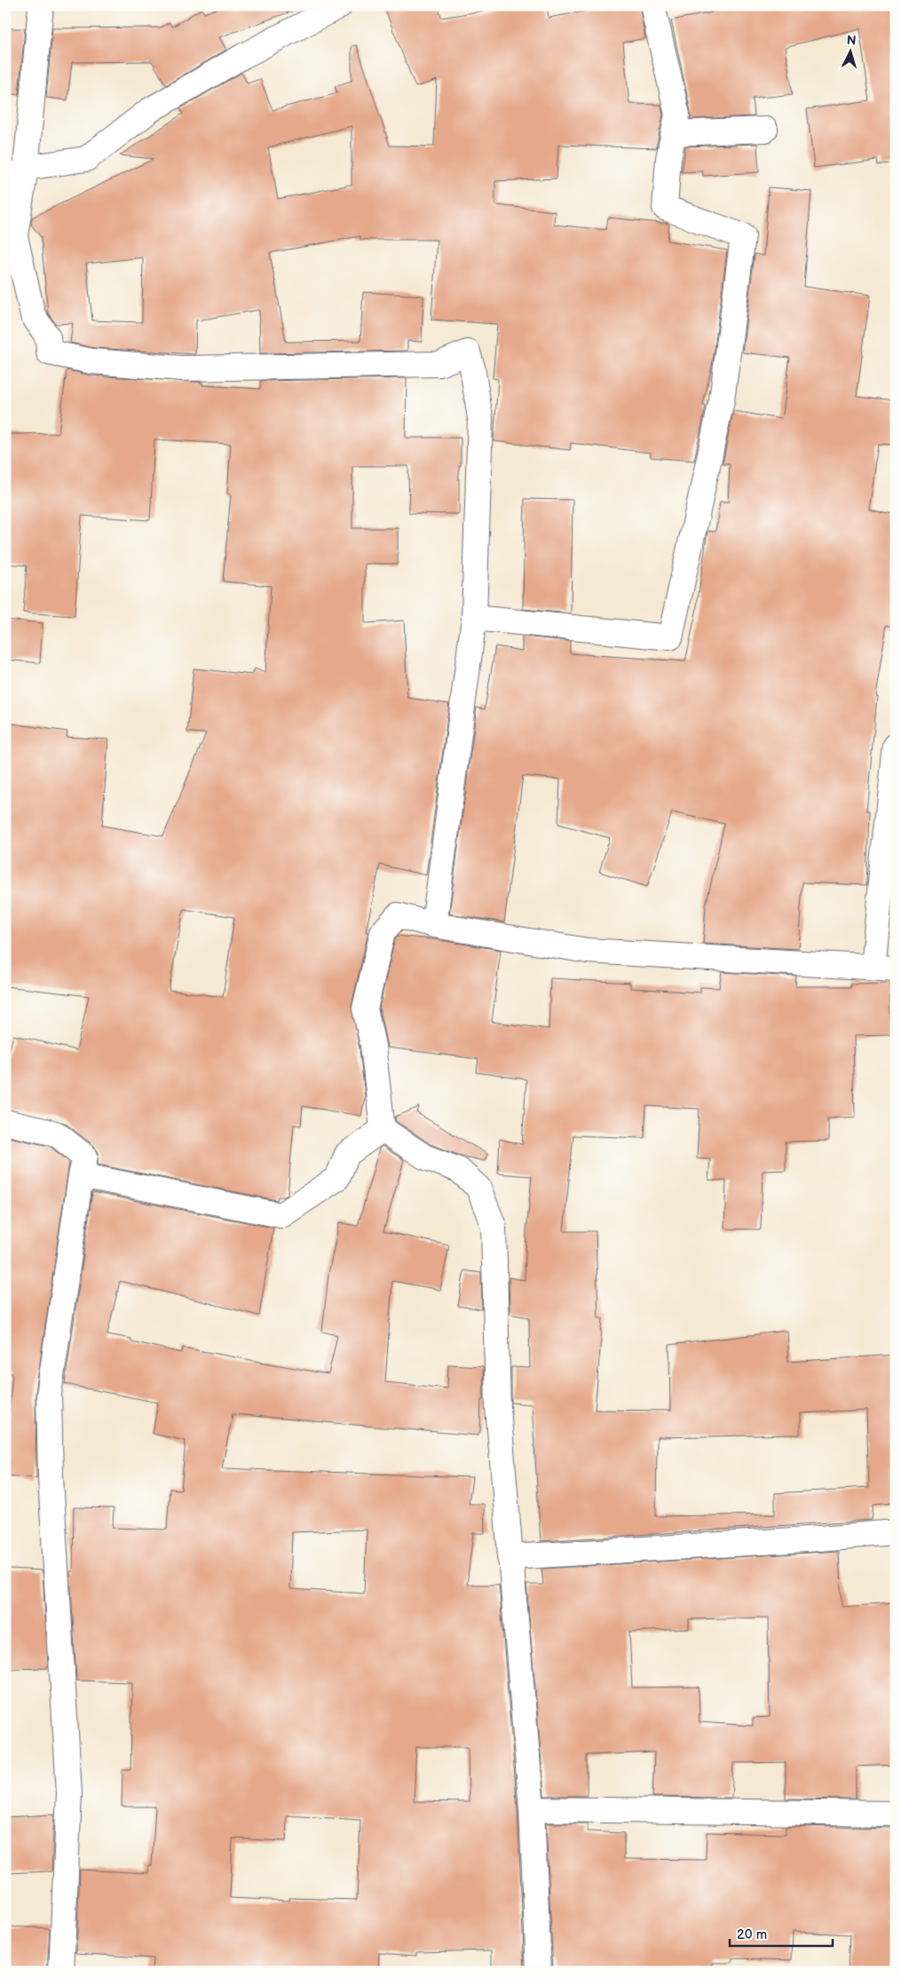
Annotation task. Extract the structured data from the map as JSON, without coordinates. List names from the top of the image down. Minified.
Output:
{"scale_bar":"20 m","north":"top"}
